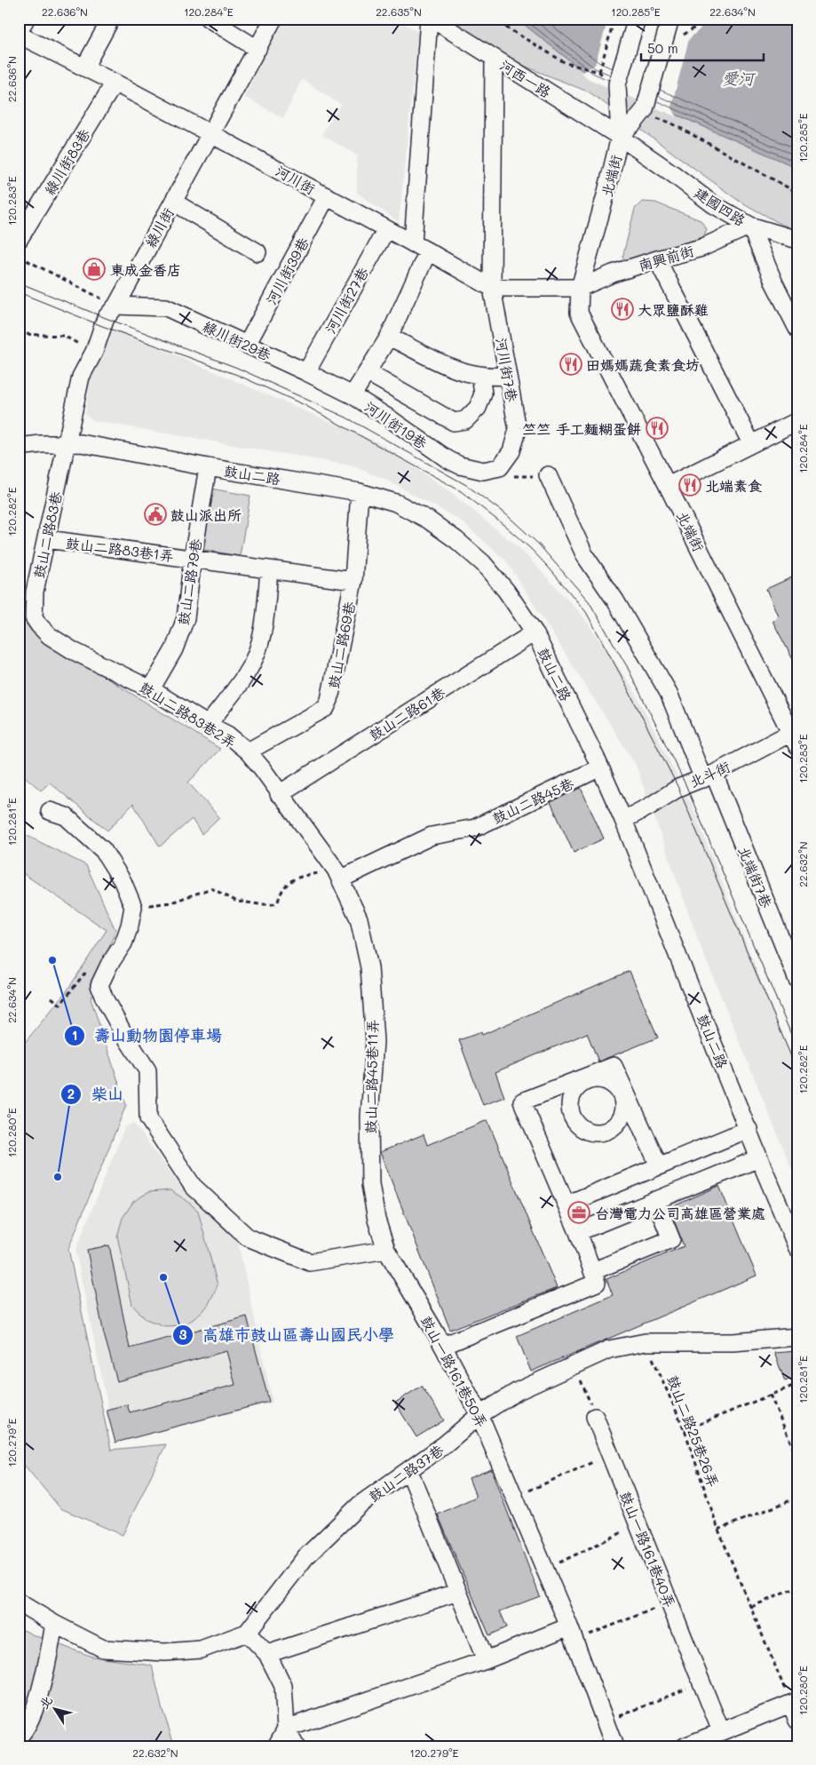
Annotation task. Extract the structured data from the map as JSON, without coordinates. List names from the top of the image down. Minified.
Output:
{"streets":{"street":["河西一路","綠川街83巷","北端街","河川街","建國四路","綠川街","南興前街","河川街39巷","河川街27巷","綠川街29巷","河川街7巷","河川街19巷","鼓山二路","鼓山二路83巷","鼓山二路83巷1弄","鼓山二路79巷","鼓山二路69巷","鼓山二路61巷","鼓山二路83巷2弄","北斗街","鼓山二路45巷","北端街7巷","鼓山二路45巷11弄","鼓山一路161巷50弄","鼓山二路37巷","鼓山一路161巷40弄"],"path":["鼓山二路25巷26弄"]},"crossings":[["河西一路","北端街"],["河西一路","建國四路"],["河西一路","河川街7巷"],["綠川街83巷","河川街"],["北端街","河川街"],["北端街","建國四路"],["北端街","南興前街"],["北端街","北斗街"],["河川街","綠川街"],["河川街","南興前街"],["河川街","河川街39巷"],["河川街","河川街27巷"],["河川街","河川街7巷"],["河川街","河川街19巷"],["建國四路","南興前街"],["綠川街","綠川街29巷"],["綠川街","鼓山二路"],["綠川街","鼓山二路83巷"],["河川街39巷","綠川街29巷"],["河川街27巷","綠川街29巷"],["綠川街29巷","河川街19巷"],["河川街7巷","河川街19巷"],["鼓山二路","鼓山二路83巷"],["鼓山二路","鼓山二路79巷"],["鼓山二路","鼓山二路69巷"],["鼓山二路","鼓山二路61巷"],["鼓山二路","北斗街"],["鼓山二路","鼓山二路45巷"],["鼓山二路83巷","鼓山二路83巷1弄"],["鼓山二路83巷","鼓山二路83巷2弄"],["鼓山二路83巷1弄","鼓山二路79巷"],["鼓山二路83巷1弄","鼓山二路69巷"],["鼓山二路79巷","鼓山二路83巷2弄"],["鼓山二路69巷","鼓山二路83巷2弄"],["鼓山二路61巷","鼓山二路83巷2弄"],["鼓山二路83巷2弄","鼓山二路45巷"],["鼓山二路83巷2弄","鼓山二路45巷11弄"],["北斗街","北端街7巷"],["鼓山二路45巷","鼓山二路45巷11弄"],["鼓山二路45巷11弄","鼓山一路161巷50弄"],["鼓山一路161巷50弄","鼓山二路37巷"],["鼓山二路25巷26弄","鼓山二路37巷"]],"water":["愛河"],"places":{"shop":["東成金香店"],"restaurant":["大眾鹽酥雞","田媽媽蔬食素食坊","竺竺 手工麵糊蛋餅","北端素食"],"public building":["鼓山派出所"],"other":["壽山動物園停車場","柴山","高雄市鼓山區壽山國民小學"],"office":["台灣電力公司高雄區營業處"]},"scale_bar":"50 m","north":"top left","coordinates":["22.636°N","120.284°E","22.635°N","120.285°E","22.634°N","120.283°E","120.282°E","120.281°E","22.632°N","120.280°E","120.279°E"]}
